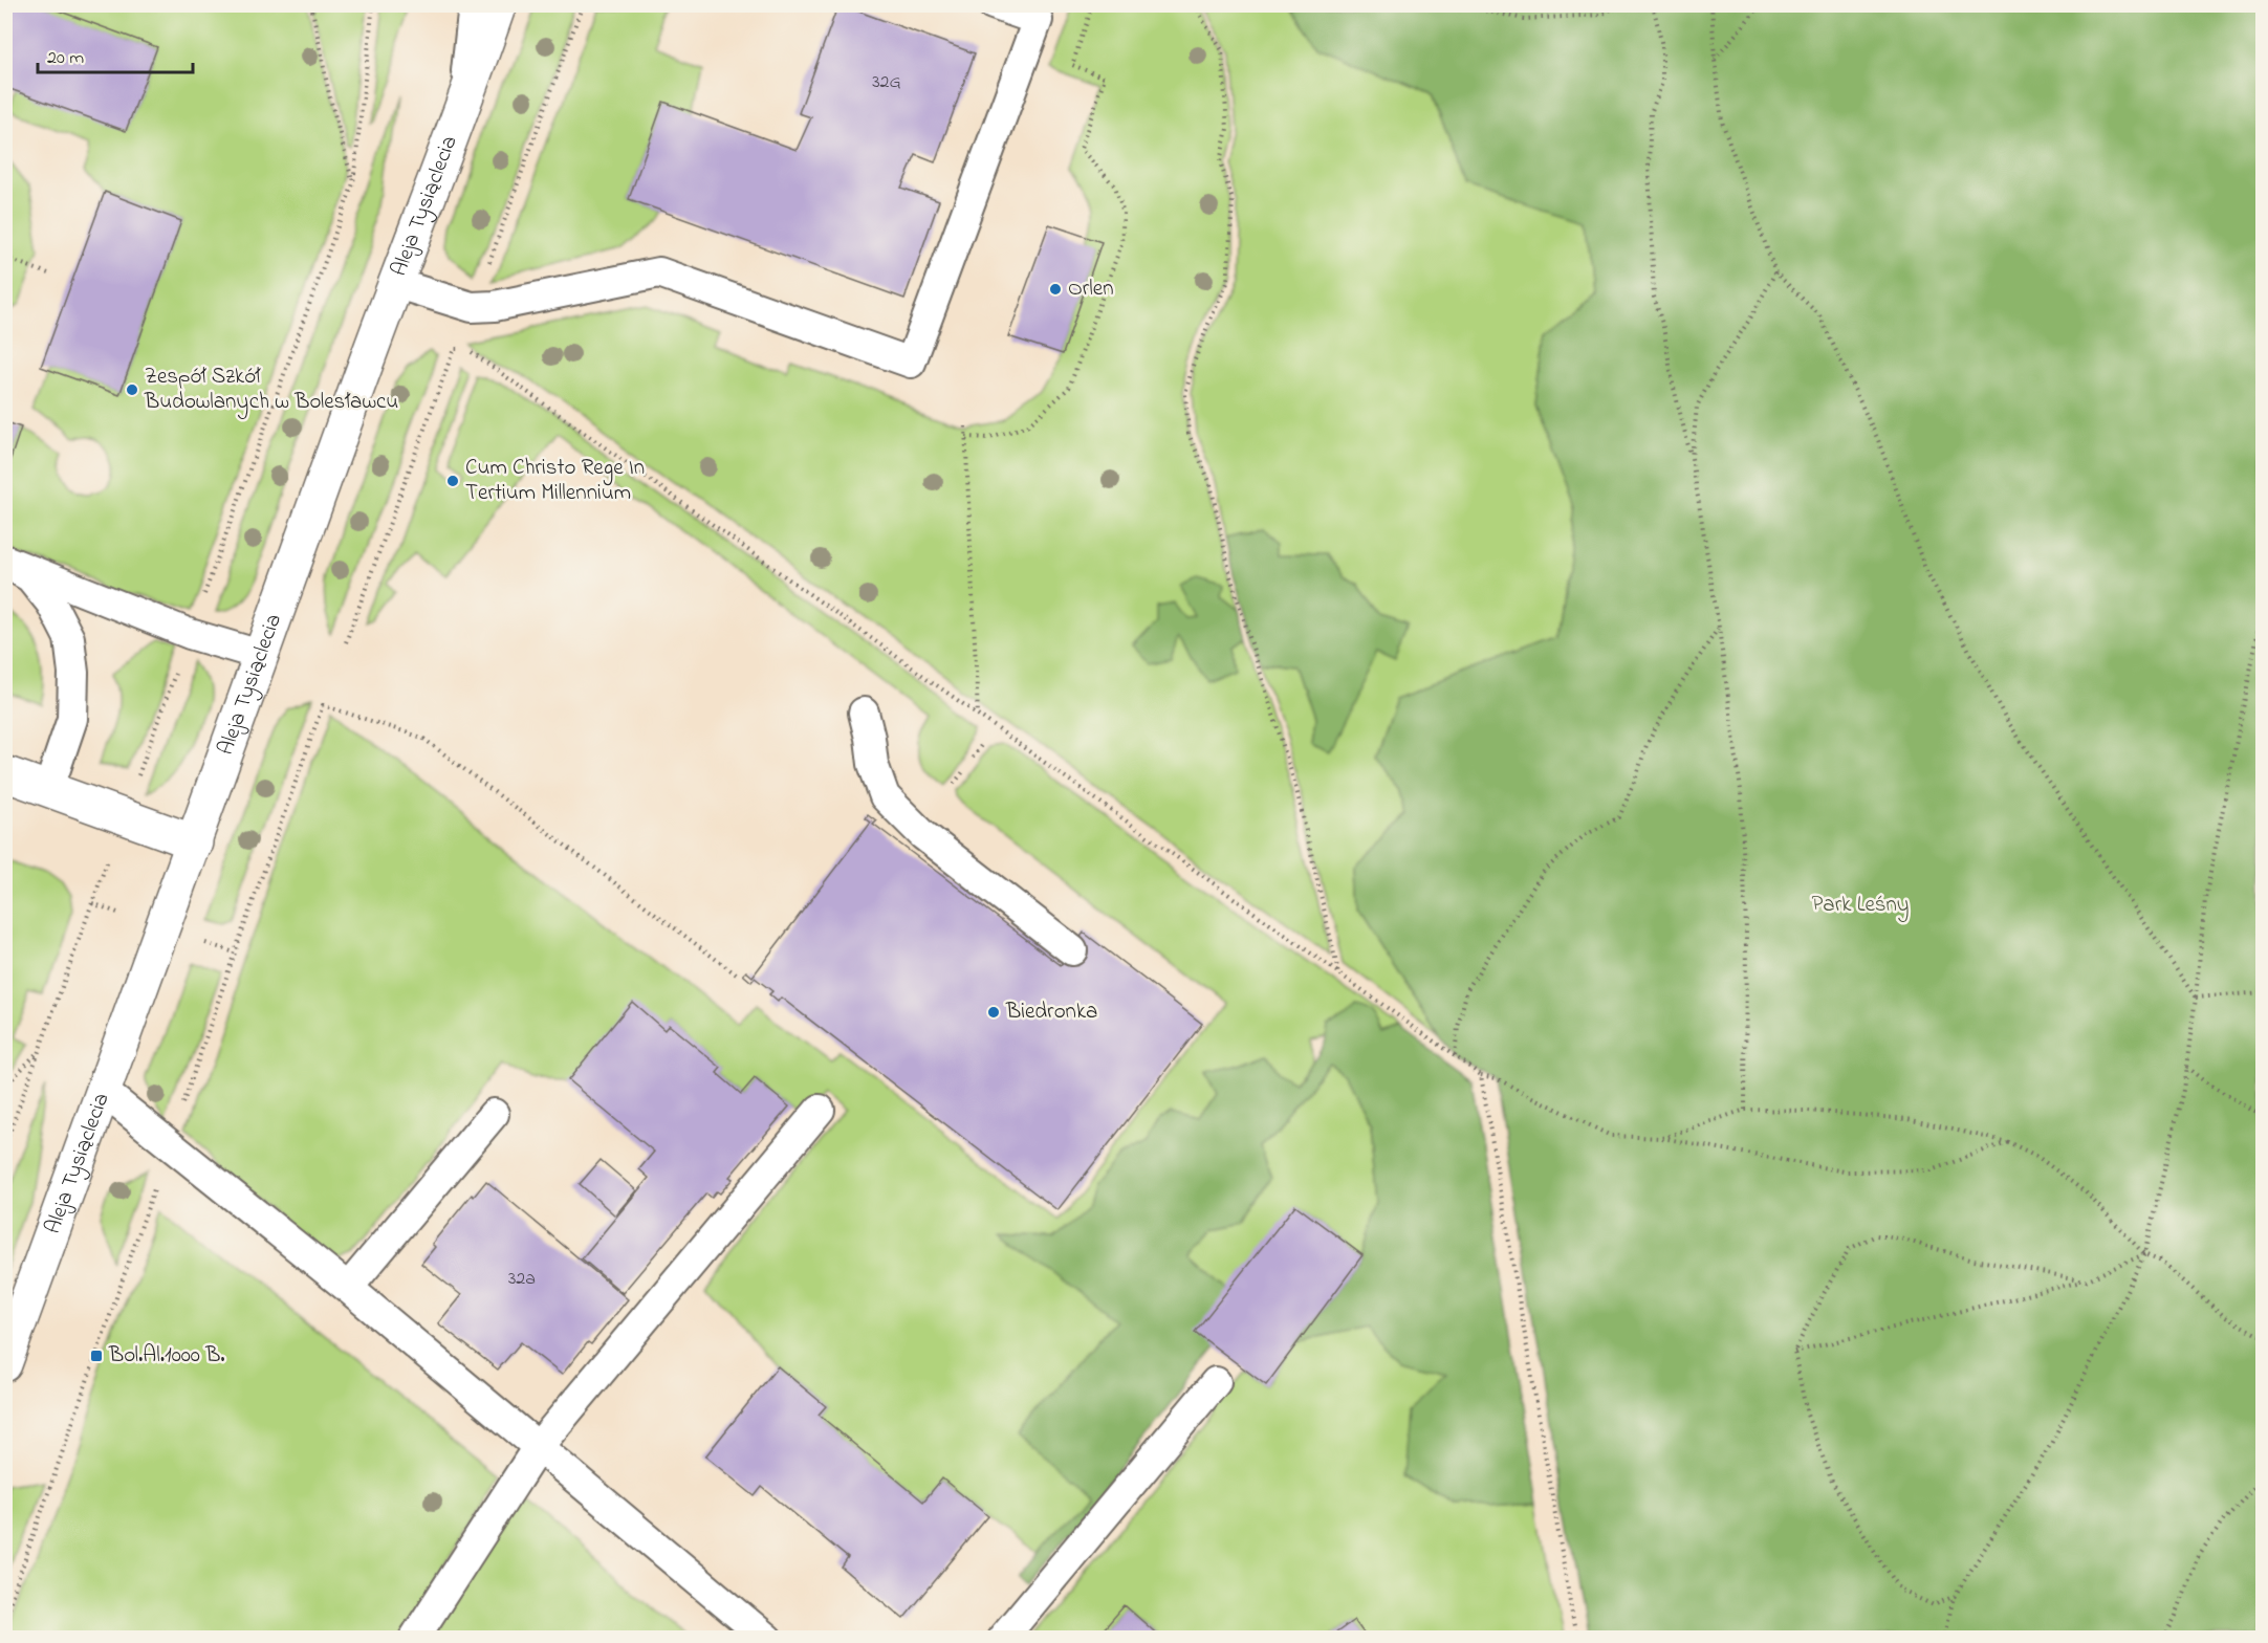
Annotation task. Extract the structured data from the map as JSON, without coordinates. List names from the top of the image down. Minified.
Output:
{"streets":{"street":["Aleja Tysiąclecia"]},"parks":["Park Leśny"],"places":{"other":["Orlen","Zespół Szkół Budowlanych w Bolesławcu","Cum Christo Rege In Tertium Millennium","Biedronka"],"transit":["Bol.Al.1000 B."]},"house_numbers":["32G","32a"],"scale_bar":"20 m"}
